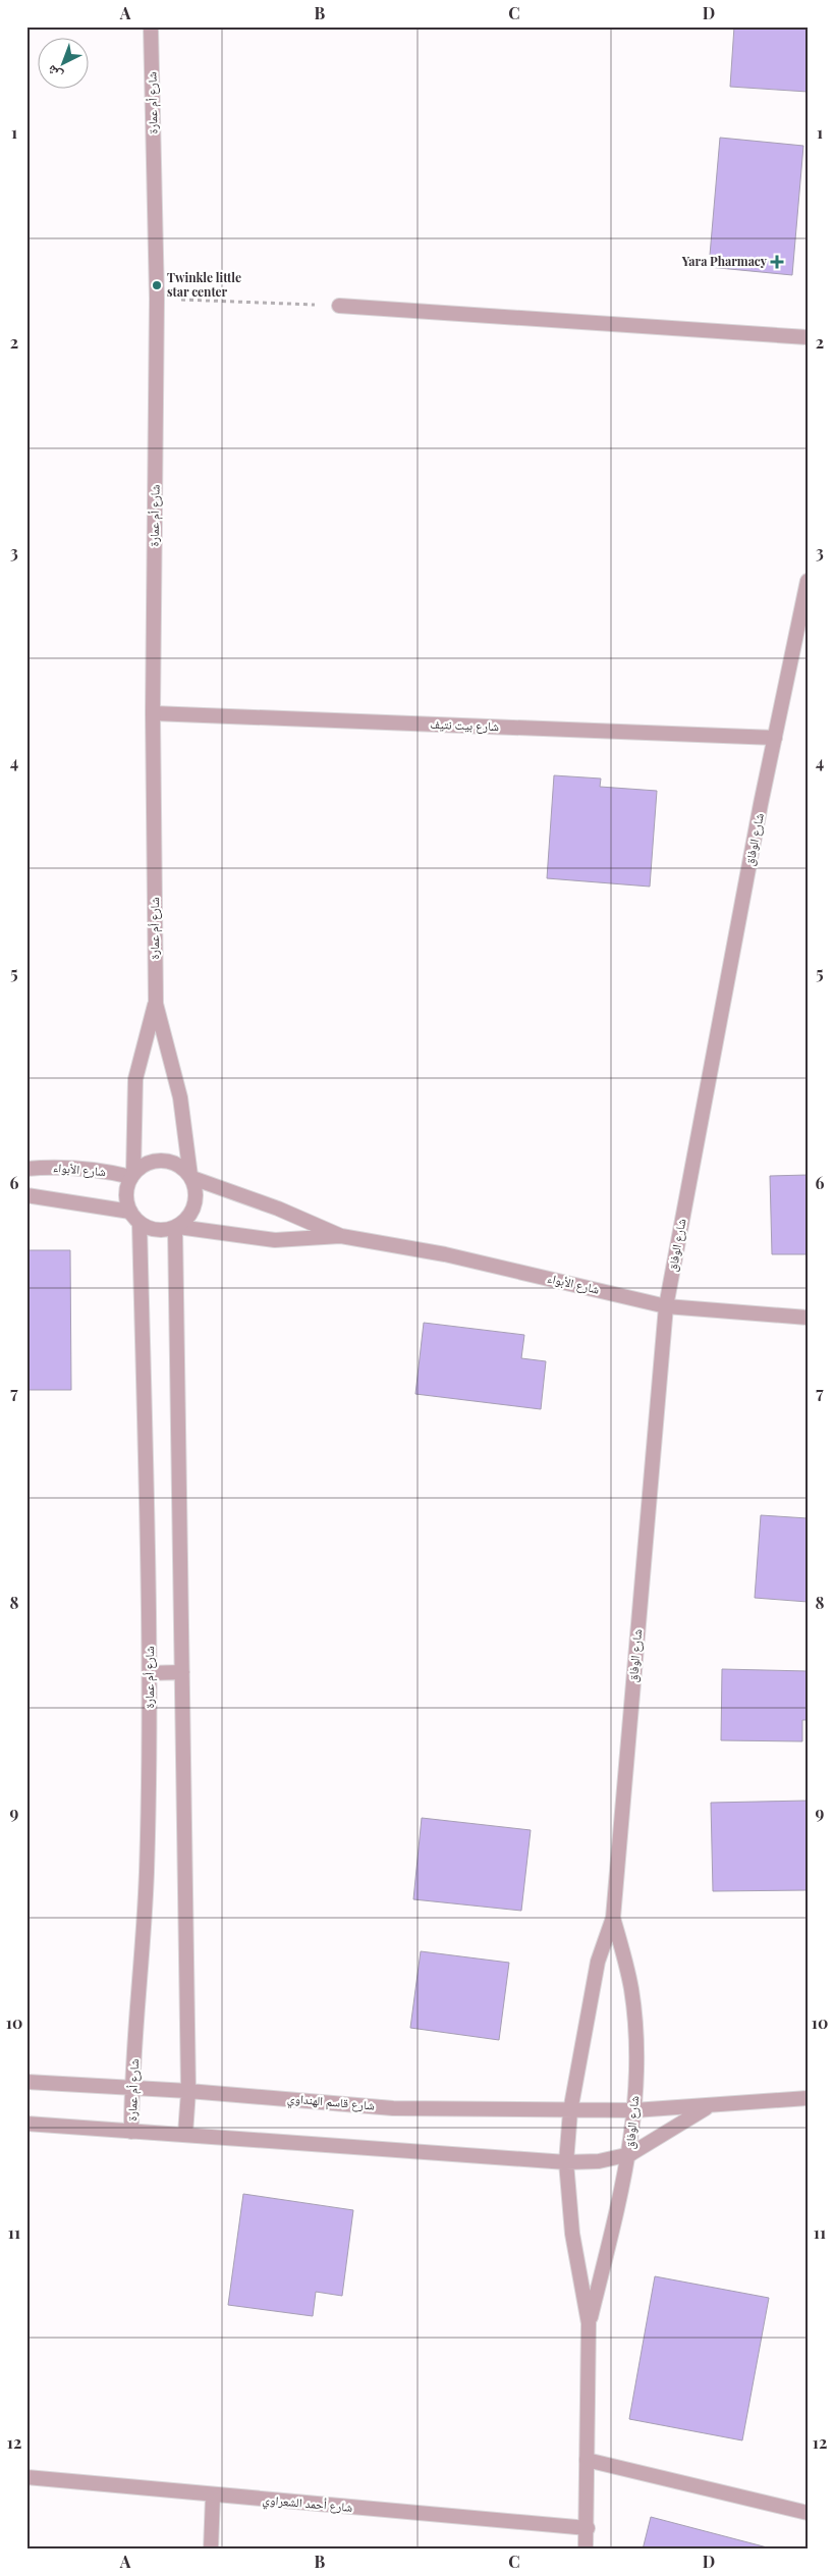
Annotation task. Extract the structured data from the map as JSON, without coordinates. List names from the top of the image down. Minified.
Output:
{"streets":{"street":["شارع أم عمارة","شارع بيت نتيف","شارع الوفاق","شارع الأبواء","شارع قاسم الهنداوي","شارع أحمد الشعراوي"]},"crossings":[["شارع أم عمارة","شارع بيت نتيف"],["شارع أم عمارة","شارع الأبواء"],["شارع أم عمارة","شارع قاسم الهنداوي"],["شارع بيت نتيف","شارع الوفاق"],["شارع الوفاق","شارع الأبواء"],["شارع الوفاق","شارع قاسم الهنداوي"],["شارع الوفاق","شارع أحمد الشعراوي"]],"places":{"health":["Yara Pharmacy"],"other":["Twinkle little star center"]},"north":"bottom left","grid":{"columns":["A","B","C","D"],"rows":["1","2","3","4","5","6","7","8","9","10","11","12"]}}
